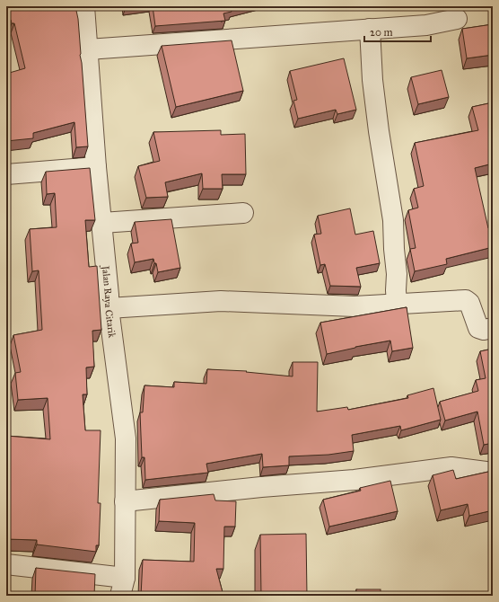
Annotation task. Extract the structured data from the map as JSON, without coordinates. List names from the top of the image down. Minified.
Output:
{"streets":{"street":["Jalan Raya Citarik"]},"scale_bar":"20 m"}
